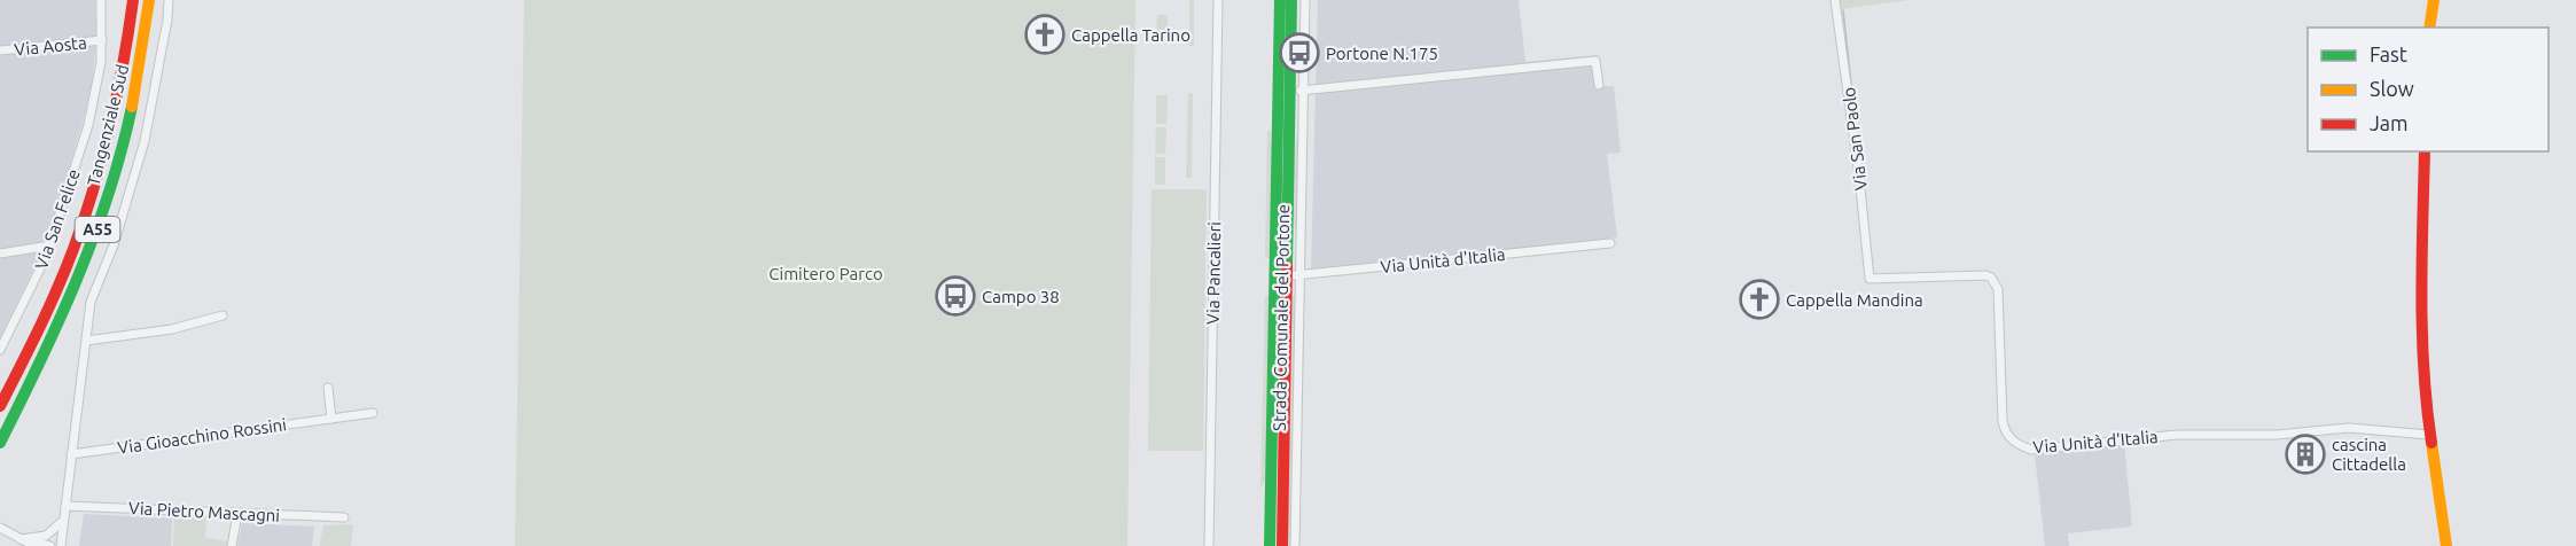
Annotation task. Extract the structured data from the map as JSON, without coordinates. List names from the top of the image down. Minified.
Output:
{"streets":{"main road":["Tangenziale Sud","A55","Strada Comunale del Portone"],"street":["Via Aosta","Via San Paolo","Via San Felice","Via Unità d'Italia","Via Pancalieri","Via Gioacchino Rossini","Via Pietro Mascagni"]},"crossings":[["Via Aosta","Via San Felice"],["Via San Paolo","Via Unità d'Italia"],["Via Unità d'Italia","Strada Comunale del Portone"]],"parks":["Cimitero Parco"],"places":{"church":["Cappella Tarino","Cappella Mandina"],"bus stop":["Portone N.175","Campo 38"],"building":["cascina Cittadella"]},"legend":["Fast","Slow","Jam"]}
